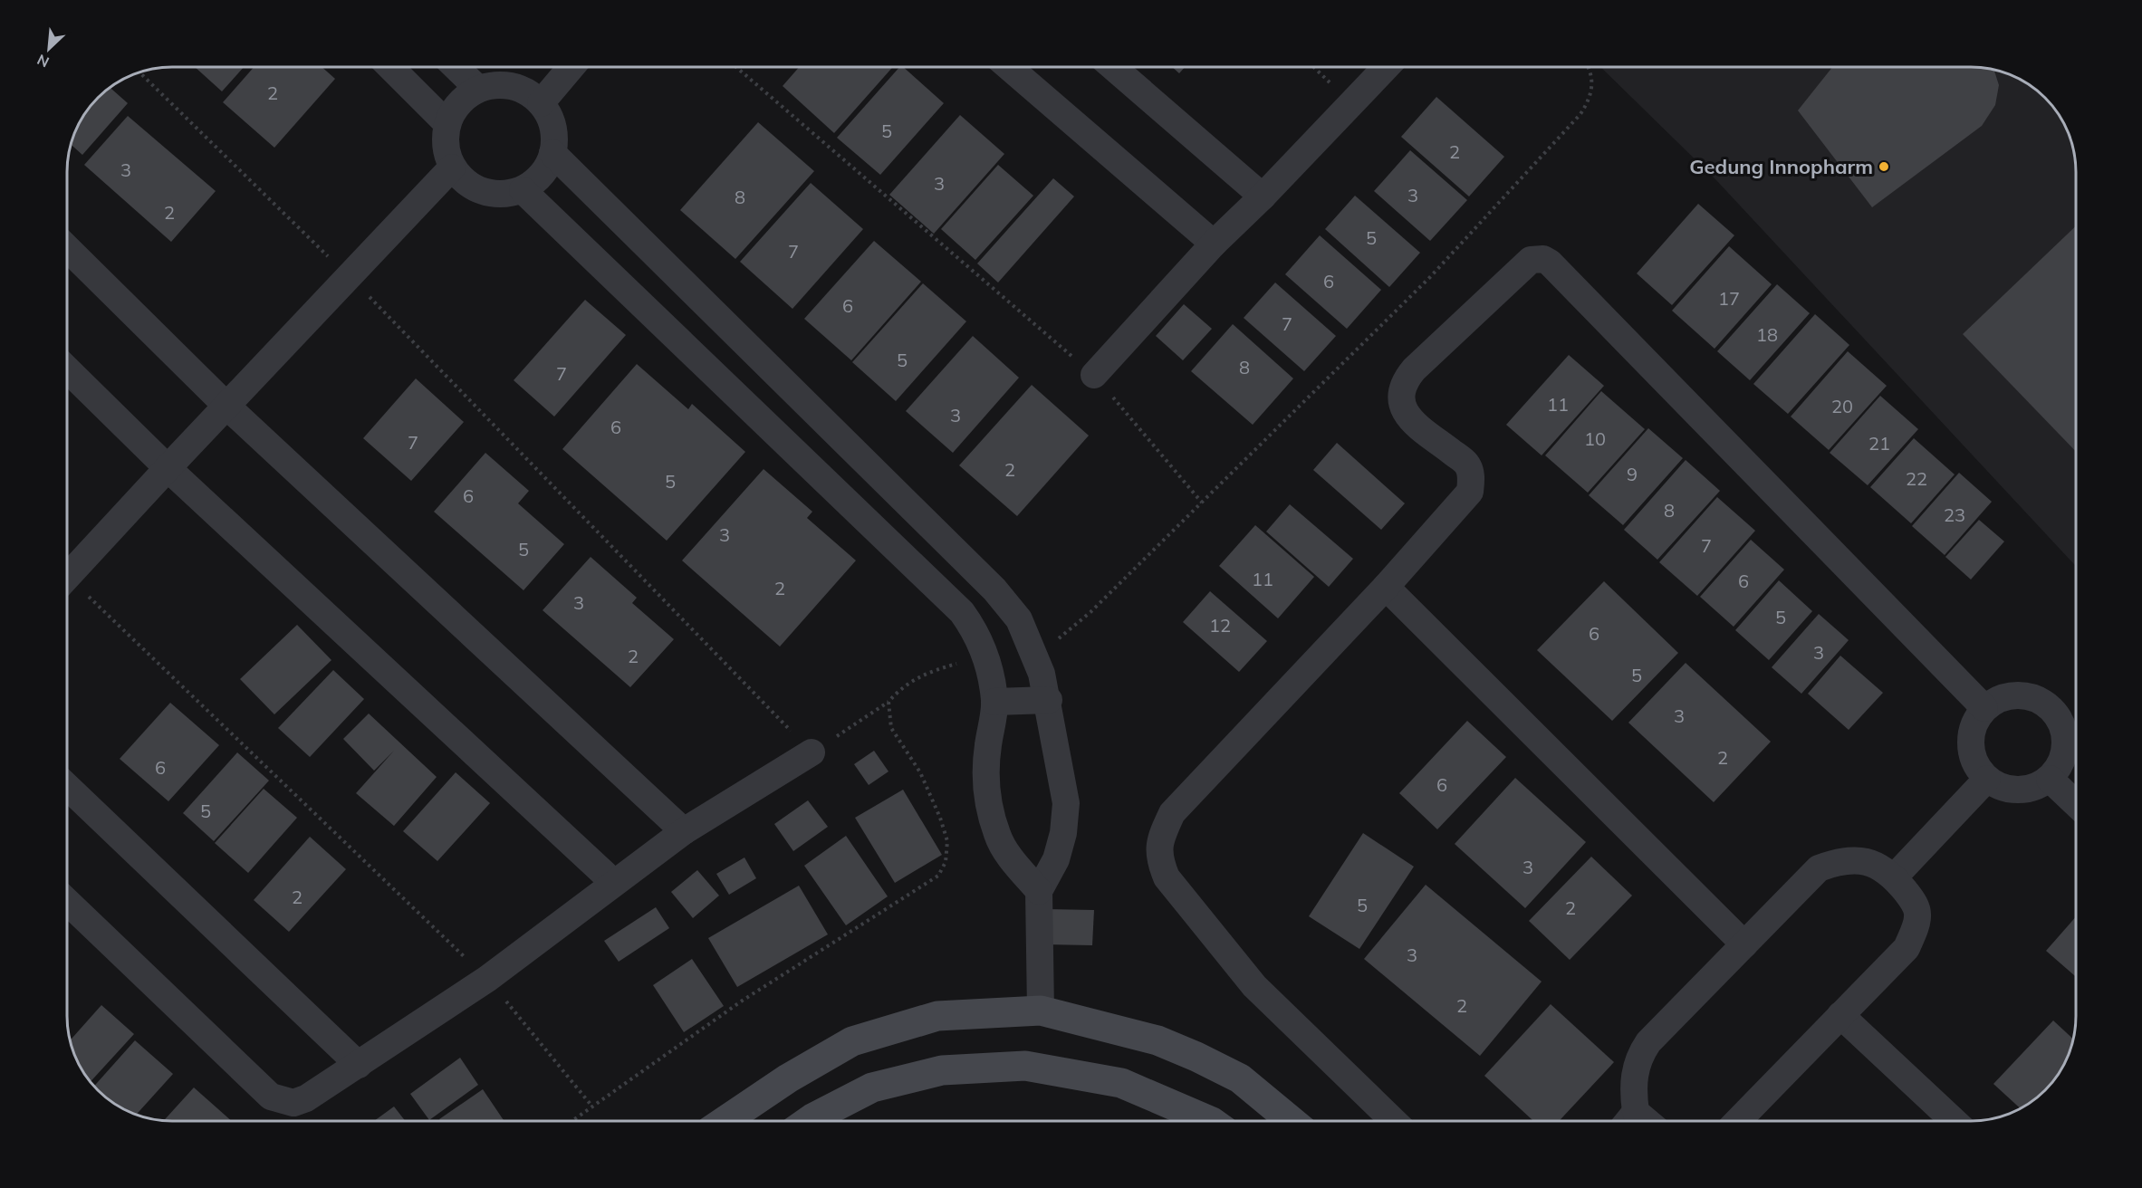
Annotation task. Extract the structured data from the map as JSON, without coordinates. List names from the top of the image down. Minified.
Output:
{"places":["Gedung Innopharm"],"house_numbers":["2","5","2","3","3","3","8","2","5","7","6","17","6","7","18","5","8","7","11","20","3","6","10","7","21","2","9","22","5","6","8","23","3","7","5","11","6","2","3","5","12","6","3","2","5","3","2","6","6","5","3","2","5","2","3","2"],"north":"bottom left"}
